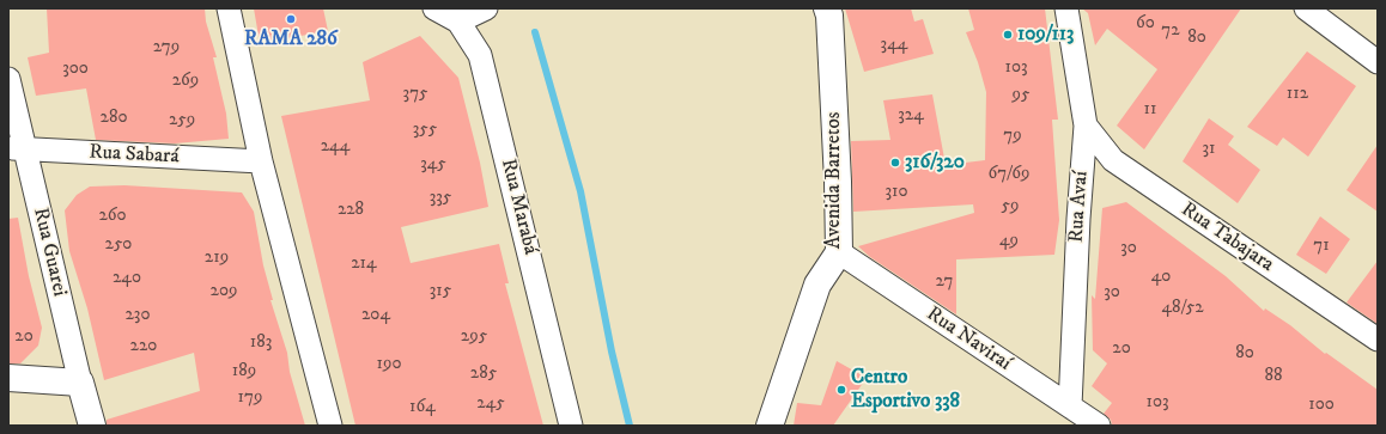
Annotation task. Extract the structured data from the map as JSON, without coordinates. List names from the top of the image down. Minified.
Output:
{"streets":{"street":["Rua Sabará","Avenida Barretos","Rua Marabá","Rua Avaí","Rua Tabajara","Rua Guarei","Rua Naviraí"]},"crossings":[["Rua Sabará","Rua Guarei"],["Avenida Barretos","Rua Naviraí"],["Rua Avaí","Rua Tabajara"],["Rua Avaí","Rua Naviraí"]],"places":["RAMA 286","109/113","316/320","Centro Esportivo 338"],"house_numbers":["60","72","80","344","279","103","300","269","375","112","95","11","324","280","259","355","79","244","31","345","67/69","310","335","59","228","260","49","250","71","30","219","214","40","240","27","209","315","30","48/52","230","204","20","295","183","220","20","80","190","189","285","88","179","103","245","100","164"]}
